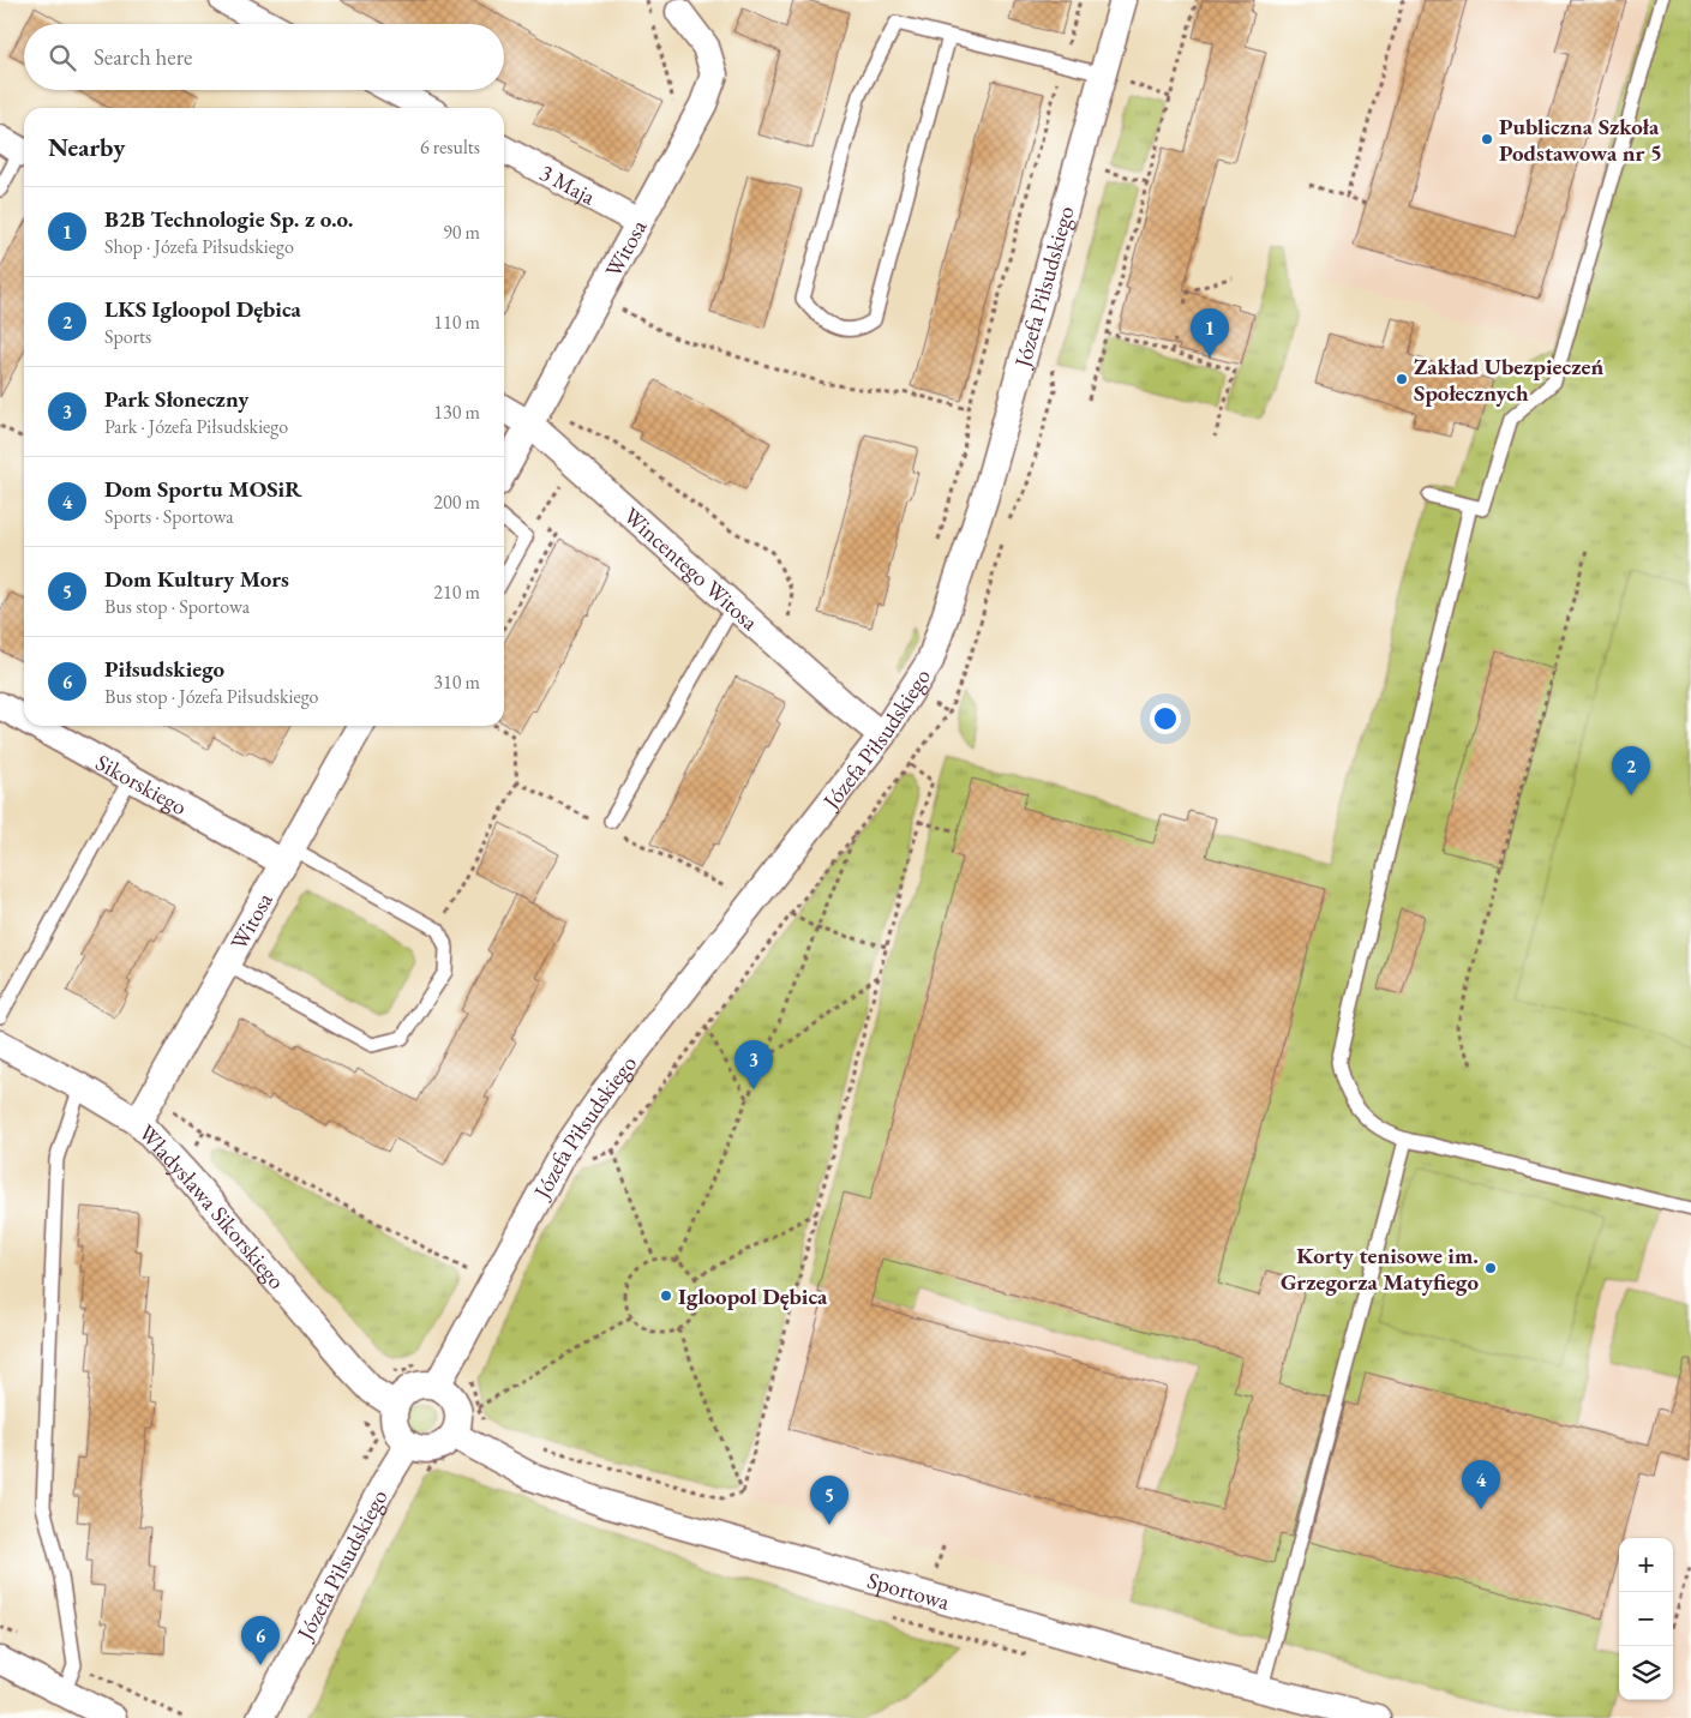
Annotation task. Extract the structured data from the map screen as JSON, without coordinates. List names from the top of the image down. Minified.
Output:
{"streets":{"street":["3 Maja","Witosa","Józefa Piłsudskiego","Wincentego Witosa","Sikorskiego","Władysława Sikorskiego","Sportowa"]},"crossings":[["3 Maja","Witosa"],["Witosa","Wincentego Witosa"],["Witosa","Sikorskiego"],["Witosa","Władysława Sikorskiego"],["Józefa Piłsudskiego","Wincentego Witosa"],["Józefa Piłsudskiego","Władysława Sikorskiego"],["Józefa Piłsudskiego","Sportowa"],["Władysława Sikorskiego","Sportowa"]],"places":["Publiczna Szkoła Podstawowa nr 5","Zakład Ubezpieczeń Społecznych","Korty tenisowe im. Grzegorza Matyfiego","Igloopol Dębica"],"page":{"search":"Search here","heading":["Nearby","6 results"],"list":[{"mark":"1","name":"B2B Technologie Sp. z o.o.","note":"Shop · Józefa Piłsudskiego","value":"90 m"},{"mark":"2","name":"LKS Igloopol Dębica","note":"Sports","value":"110 m"},{"mark":"3","name":"Park Słoneczny","note":"Park · Józefa Piłsudskiego","value":"130 m"},{"mark":"4","name":"Dom Sportu MOSiR","note":"Sports · Sportowa","value":"200 m"},{"mark":"5","name":"Dom Kultury Mors","note":"Bus stop · Sportowa","value":"210 m"},{"mark":"6","name":"Piłsudskiego","note":"Bus stop · Józefa Piłsudskiego","value":"310 m"}],"pins":["1","2","3","4","5","6"],"map_buttons":["+","−"]}}
